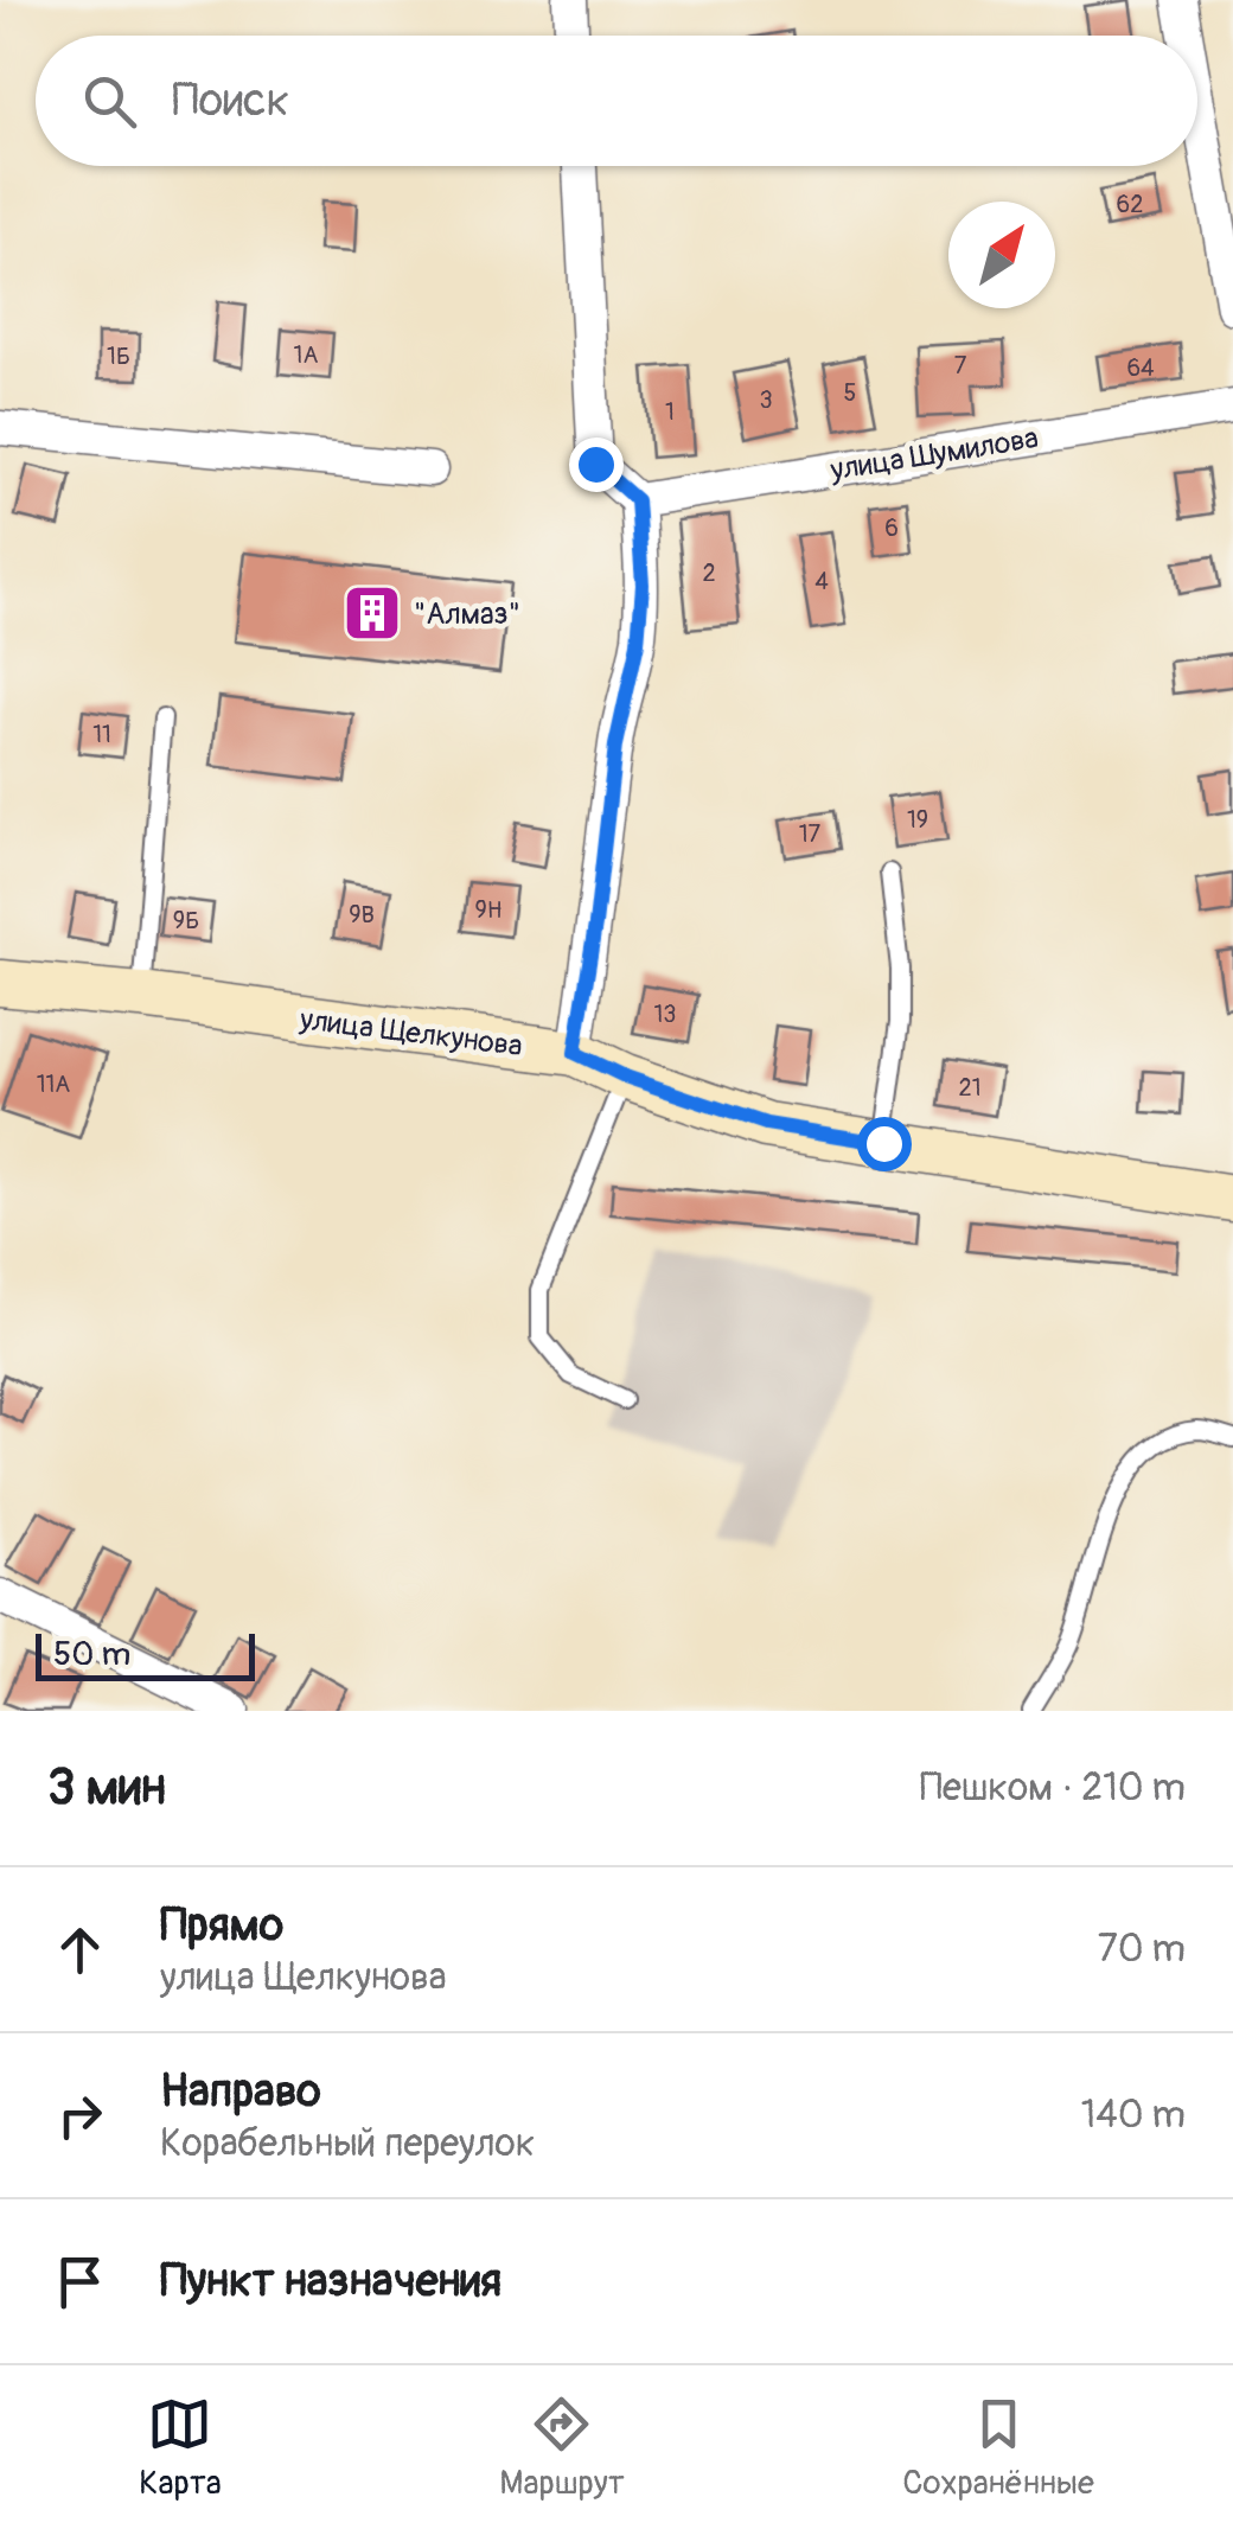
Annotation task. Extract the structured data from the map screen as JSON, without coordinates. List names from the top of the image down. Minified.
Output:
{"streets":{"main road":["улица Щелкунова"],"street":["улица Шумилова"]},"places":{"building":["\"Алмаз\""]},"house_numbers":["62","1А","1Б","7","64","5","3","1","6","2","4","11","19","17","9Н","9В","9Б","13","11А","21"],"scale_bar":"50 m","north":"top right","page":{"search":"Поиск","scale":"50 m","heading":["3 мин","Пешком · 210 m"],"list":[["Прямо","улица Щелкунова","70 m"],["Направо","Корабельный переулок","140 m"],"Пункт назначения"],"nav":["Карта","Маршрут","Сохранённые"]}}
